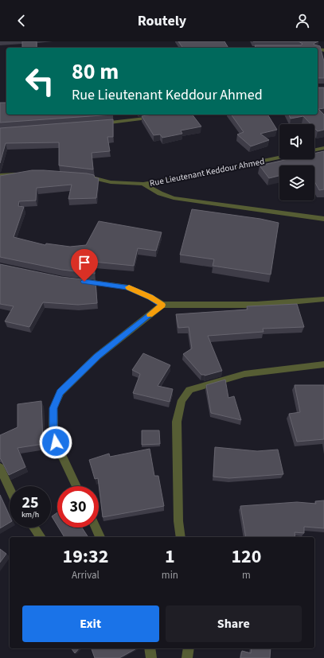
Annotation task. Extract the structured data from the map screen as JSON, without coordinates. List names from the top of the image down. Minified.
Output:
{"streets":{"street":["Rue Lieutenant Keddour Ahmed"]},"page":{"header":"Routely","turn":["80 m","Rue Lieutenant Keddour Ahmed"],"speed":"25 km/h","limit":"30","eta":["19:32","Arrival","1","min","120","m"],"buttons":["Exit","Share"]}}
